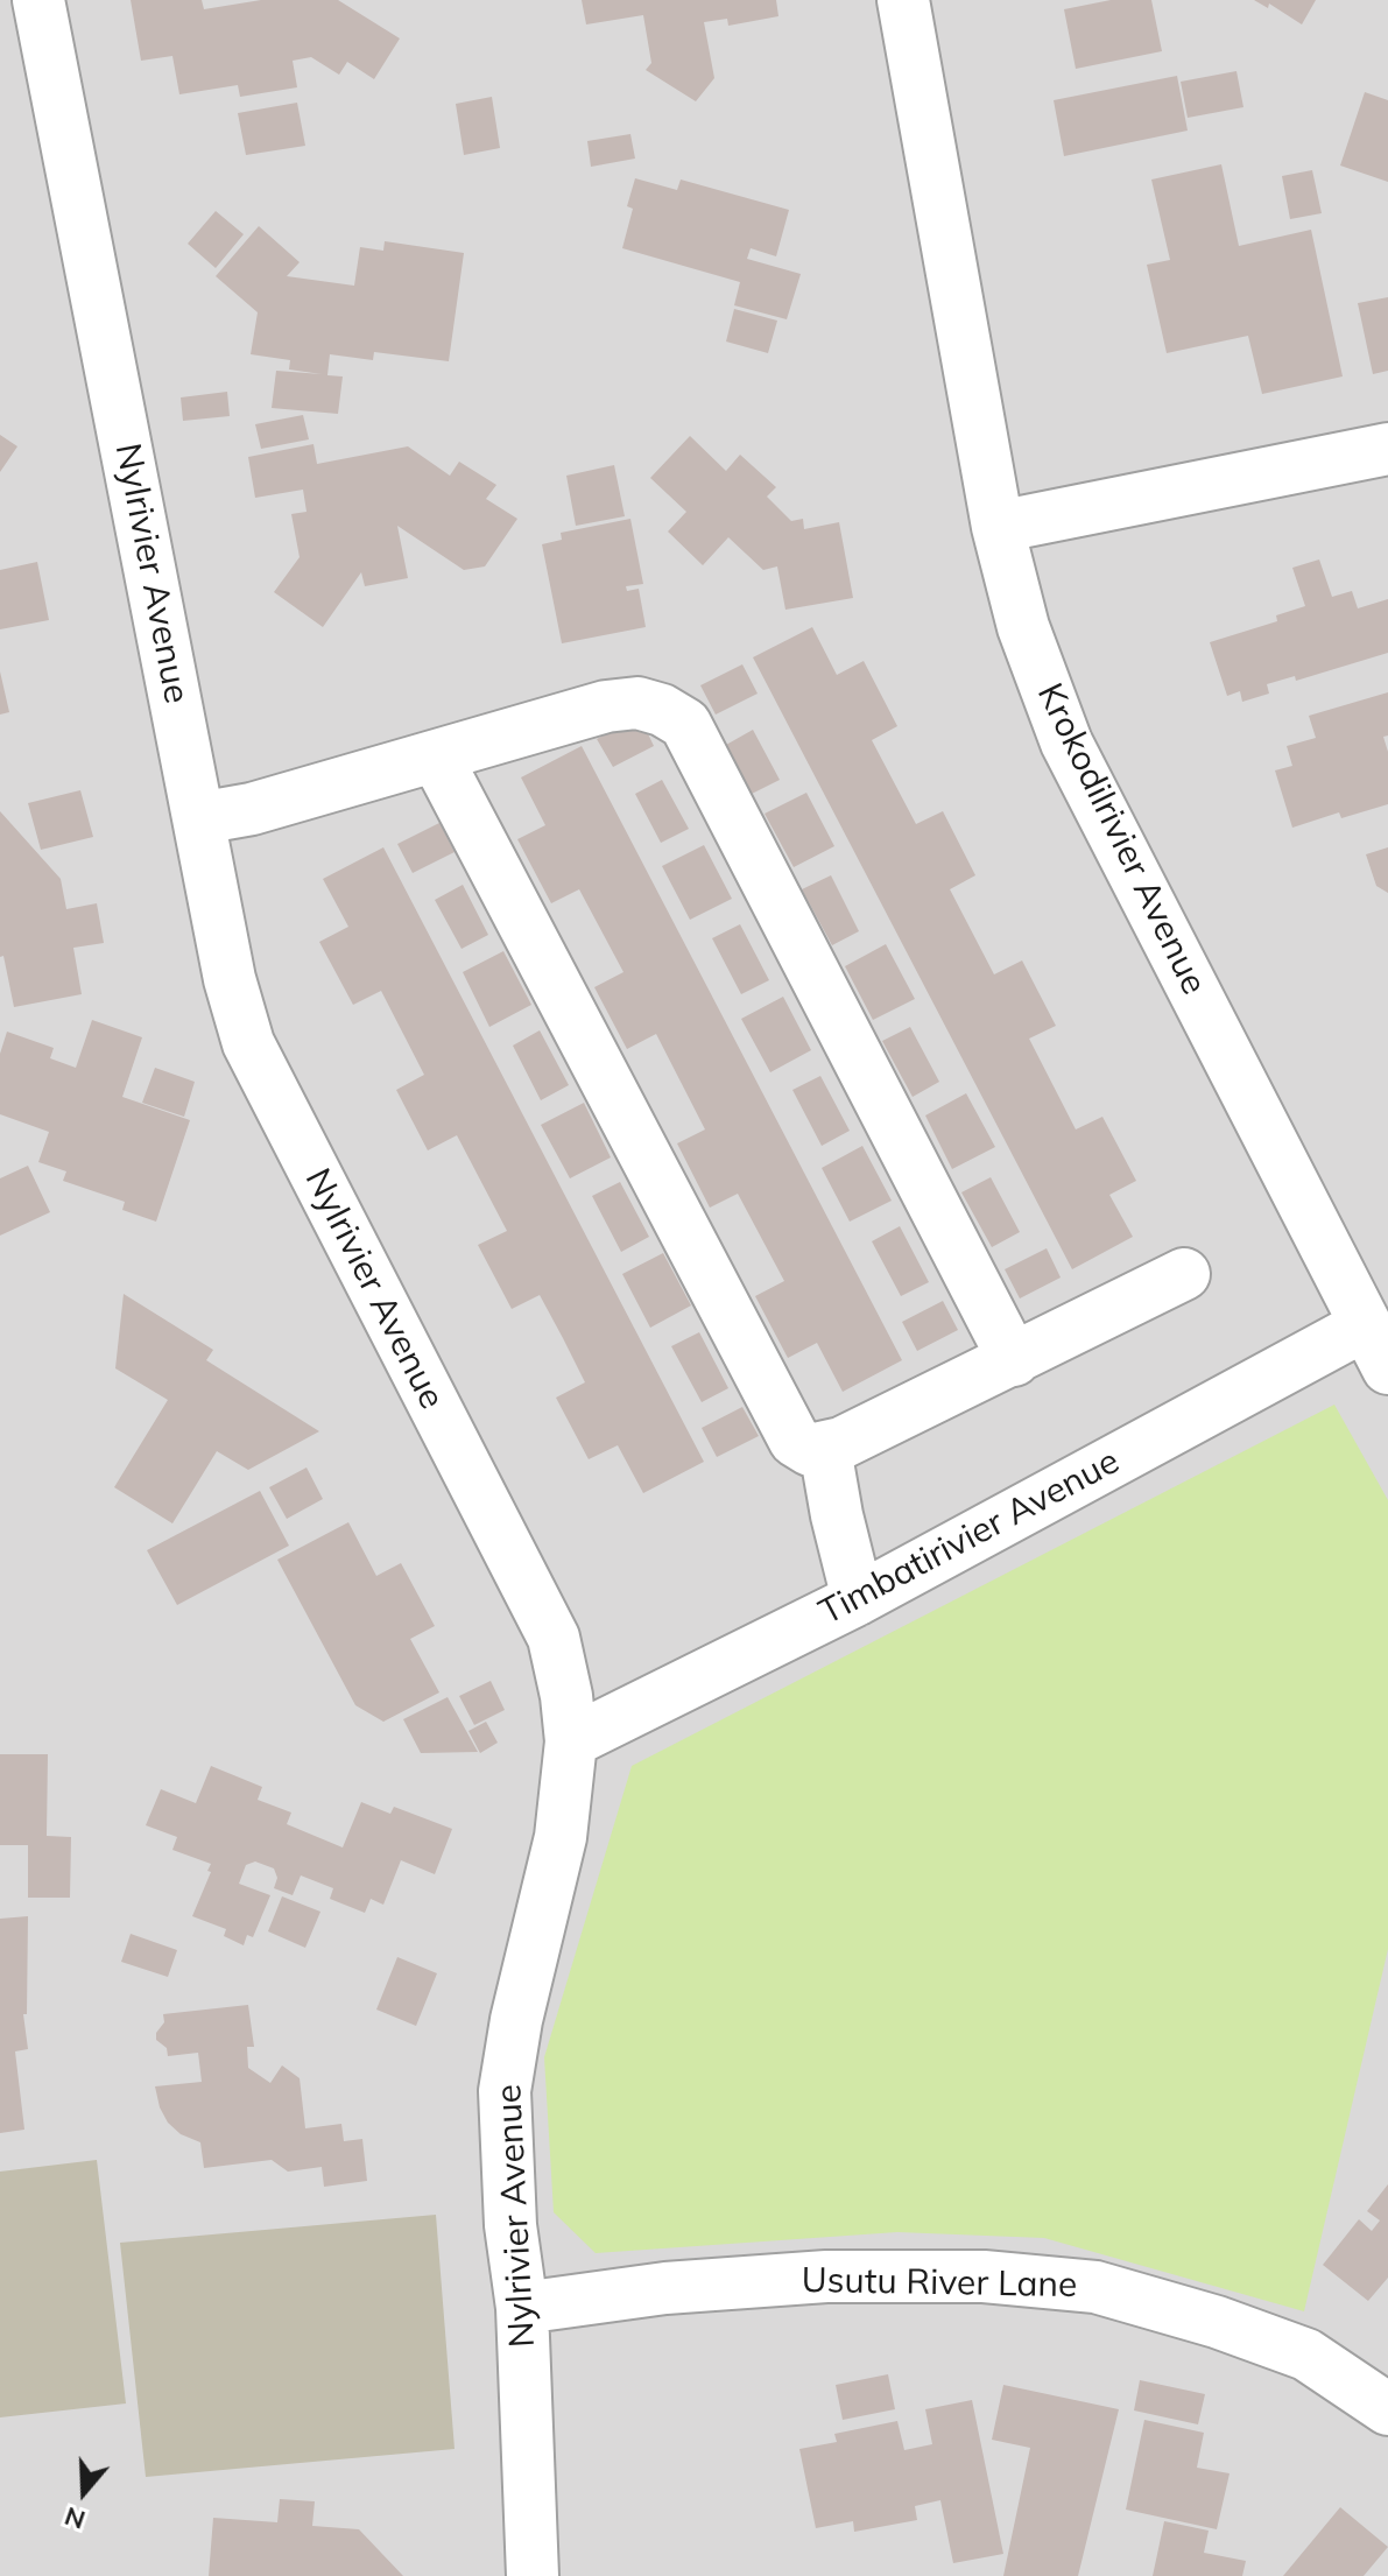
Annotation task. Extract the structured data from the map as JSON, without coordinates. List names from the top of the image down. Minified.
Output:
{"streets":{"street":["Nylrivier Avenue","Krokodilrivier Avenue","Timbatirivier Avenue","Usutu River Lane"]},"crossings":[["Nylrivier Avenue","Timbatirivier Avenue"],["Nylrivier Avenue","Usutu River Lane"],["Krokodilrivier Avenue","Timbatirivier Avenue"]],"north":"bottom"}
